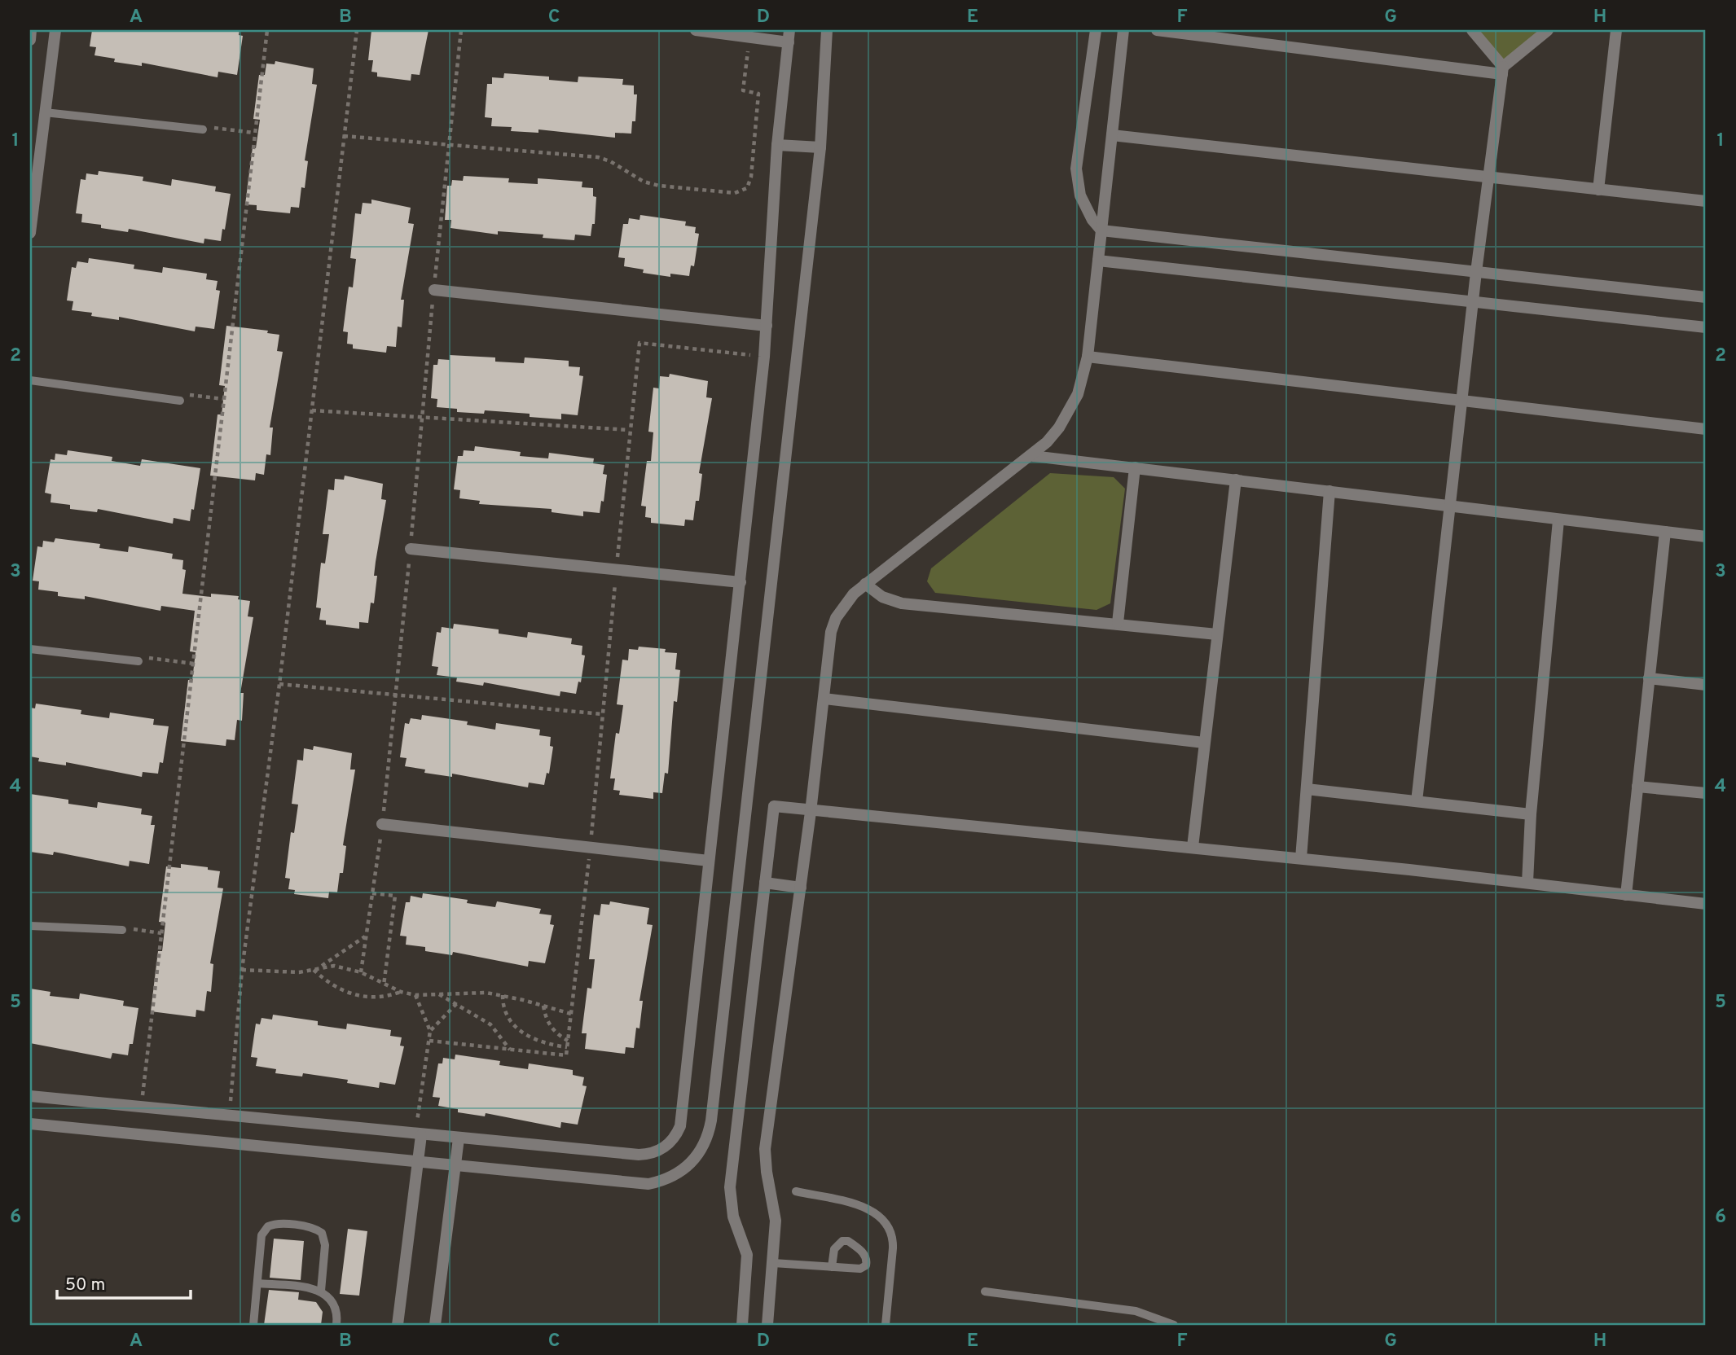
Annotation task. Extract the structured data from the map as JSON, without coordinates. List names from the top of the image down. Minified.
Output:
{"scale_bar":"50 m","grid":{"columns":["A","B","C","D","E","F","G","H"],"rows":["1","2","3","4","5","6"]}}
